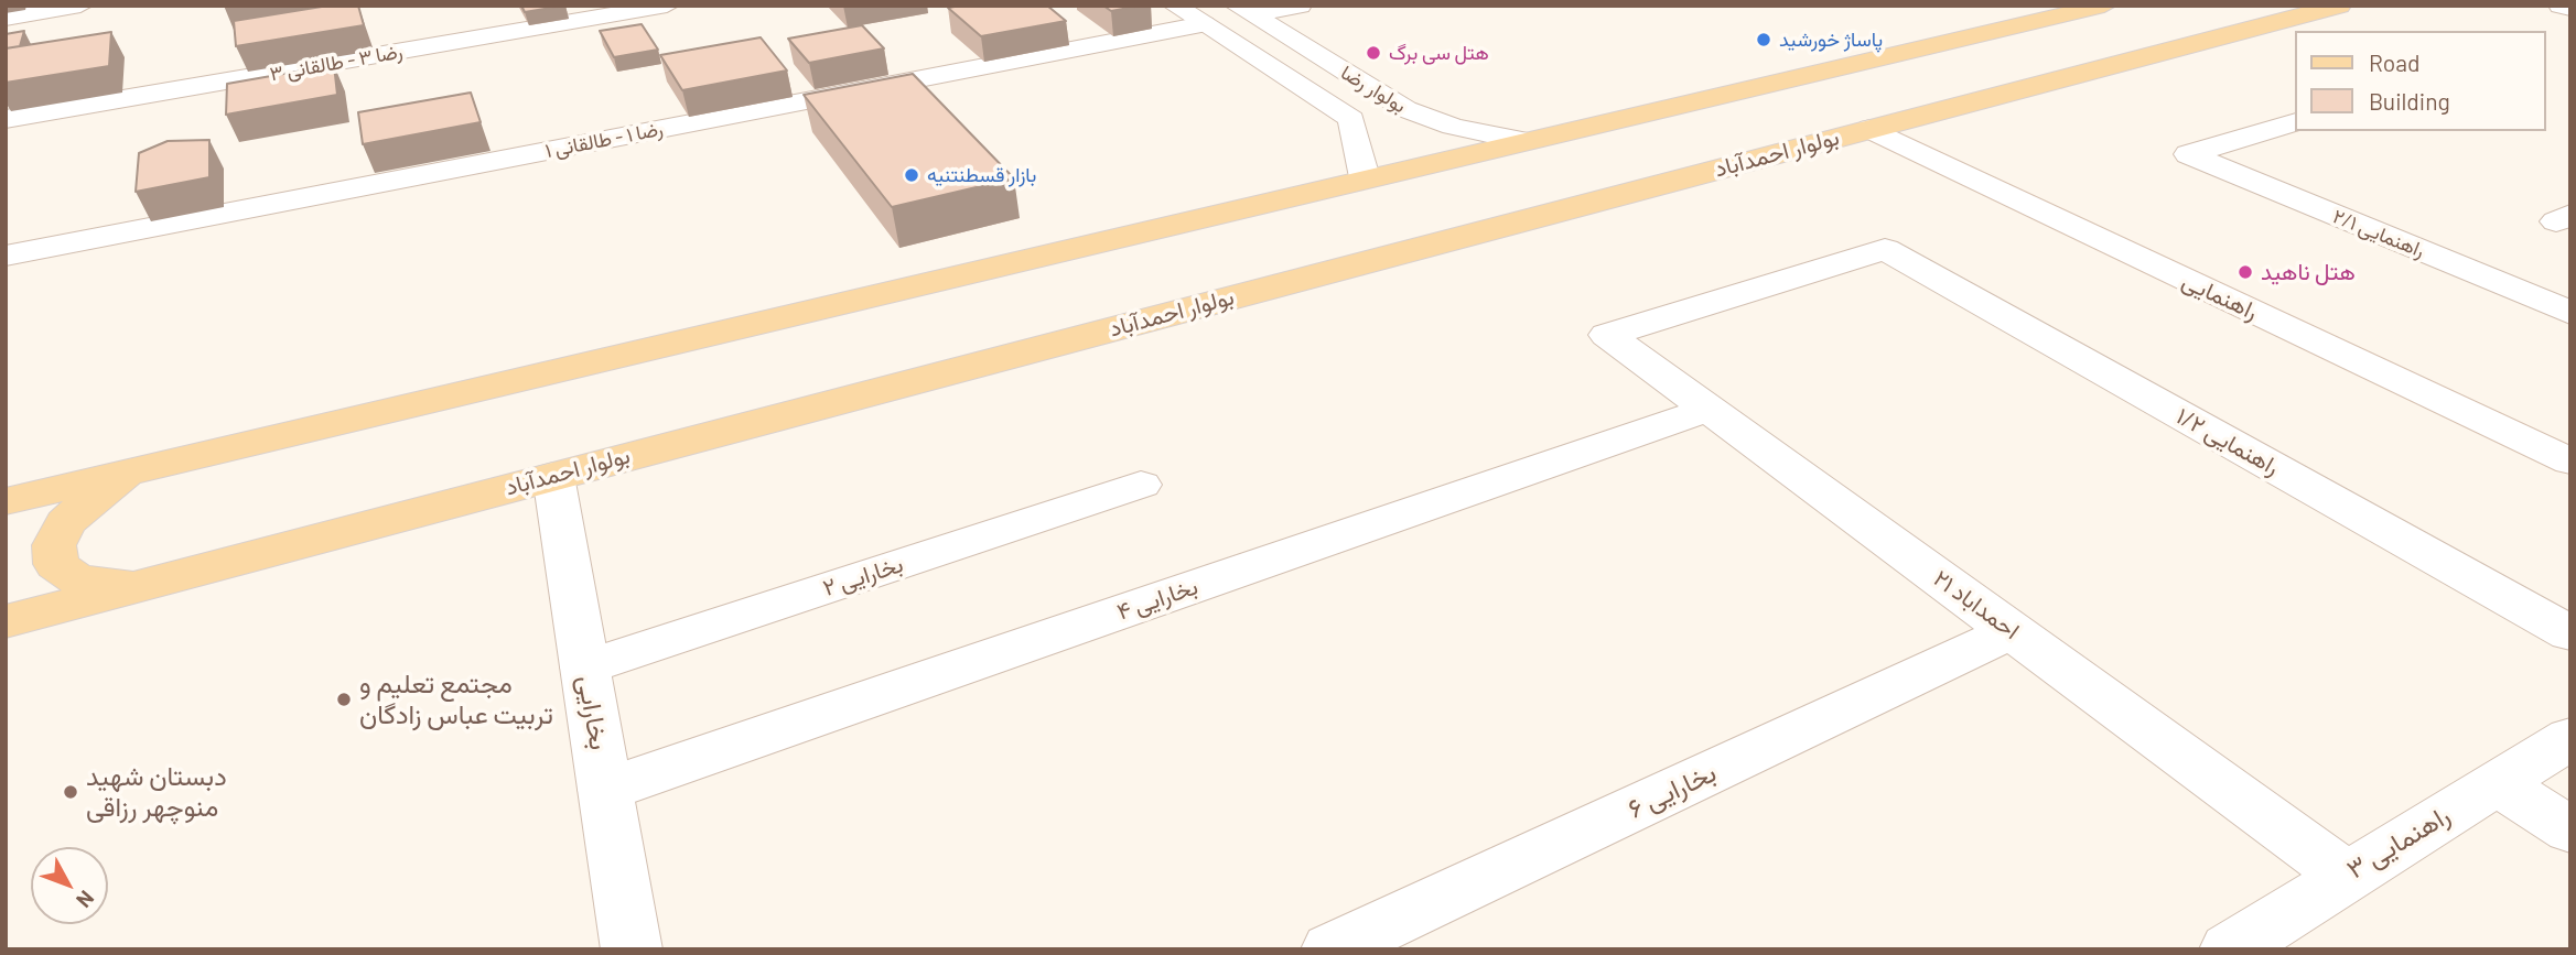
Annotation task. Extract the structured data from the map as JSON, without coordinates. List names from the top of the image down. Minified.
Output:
{"streets":{"main road":["بولوار احمدآباد"],"street":["رضا ۳ - طالقانی ۳","بولوار رضا","رضا ۱ - طالقانی ۱","راهنمایی ۲/۱","راهنمایی","راهنمایی ۱/۲","بخارایی ۲","بخارایی ۴","احمداباد ۲۱","بخارایی","بخارایی ۶","راهنمایی ۳"]},"crossings":[["بولوار رضا","رضا ۱ - طالقانی ۱"],["بولوار احمدآباد","راهنمایی"],["بولوار احمدآباد","بخارایی"],["راهنمایی ۱/۲","احمداباد ۲۱"],["بخارایی ۲","بخارایی"],["بخارایی ۴","احمداباد ۲۱"],["بخارایی ۴","بخارایی"],["احمداباد ۲۱","بخارایی ۶"],["احمداباد ۲۱","راهنمایی ۳"]],"places":["پاساژ خورشید","هتل سی برگ","بازار قسطنتنیه","هتل ناهید","مجتمع تعلیم و تربیت عباس زادگان","دبستان شهید منوچهر رزاقی"],"legend":["Road","Building"],"north":"bottom right"}
